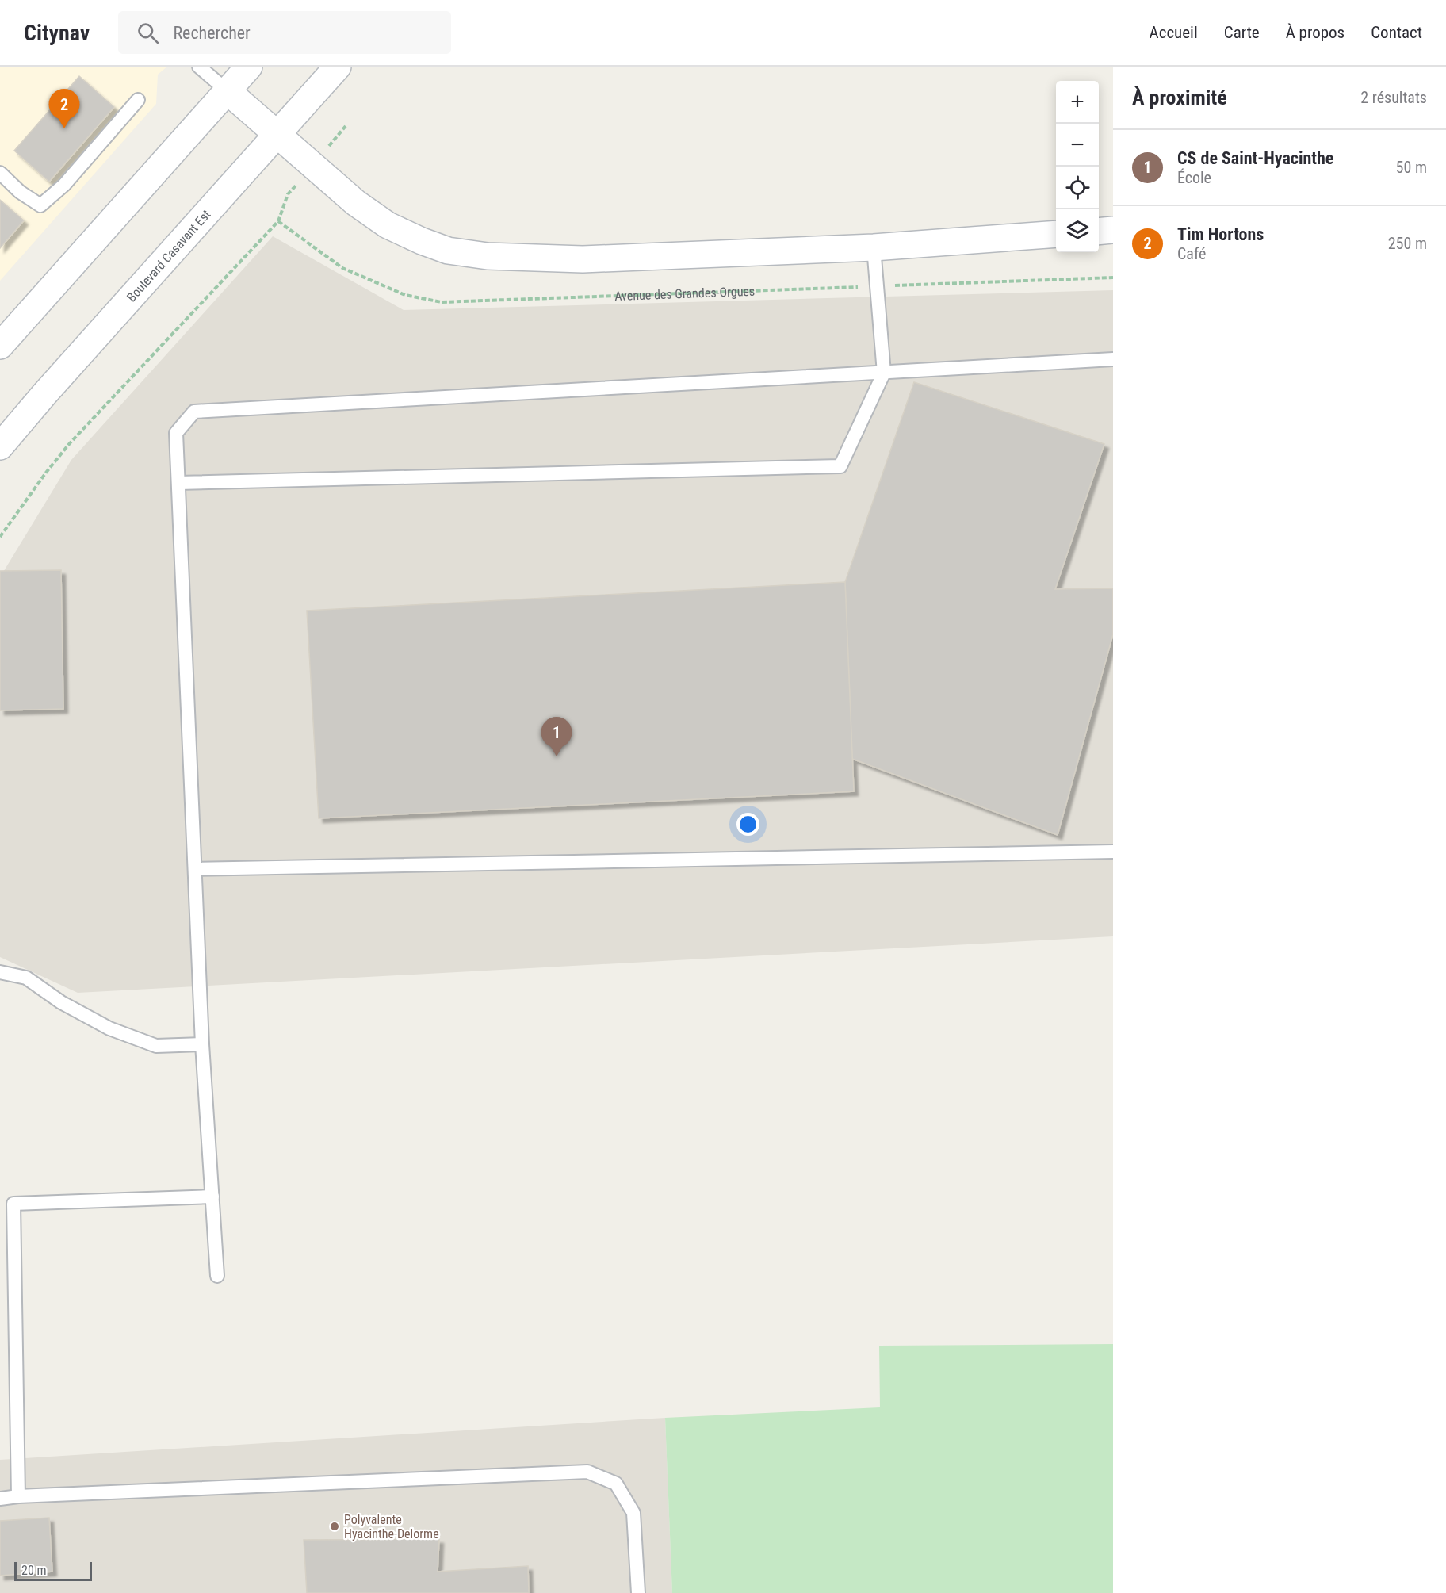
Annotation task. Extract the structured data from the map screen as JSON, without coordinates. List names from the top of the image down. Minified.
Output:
{"streets":{"street":["Boulevard Casavant Est"],"path":["Avenue des Grandes-Orgues"]},"places":["Polyvalente Hyacinthe-Delorme"],"scale_bar":"20 m","page":{"header":"Citynav","search":"Rechercher","nav":["Accueil","Carte","À propos","Contact"],"heading":["À proximité","2 résultats"],"map_buttons":["+","−"],"pins":["2","1"],"list":[{"mark":"1","name":"CS de Saint-Hyacinthe","note":"École","value":"50 m"},{"mark":"2","name":"Tim Hortons","note":"Café","value":"250 m"}],"scale":"20 m"}}
